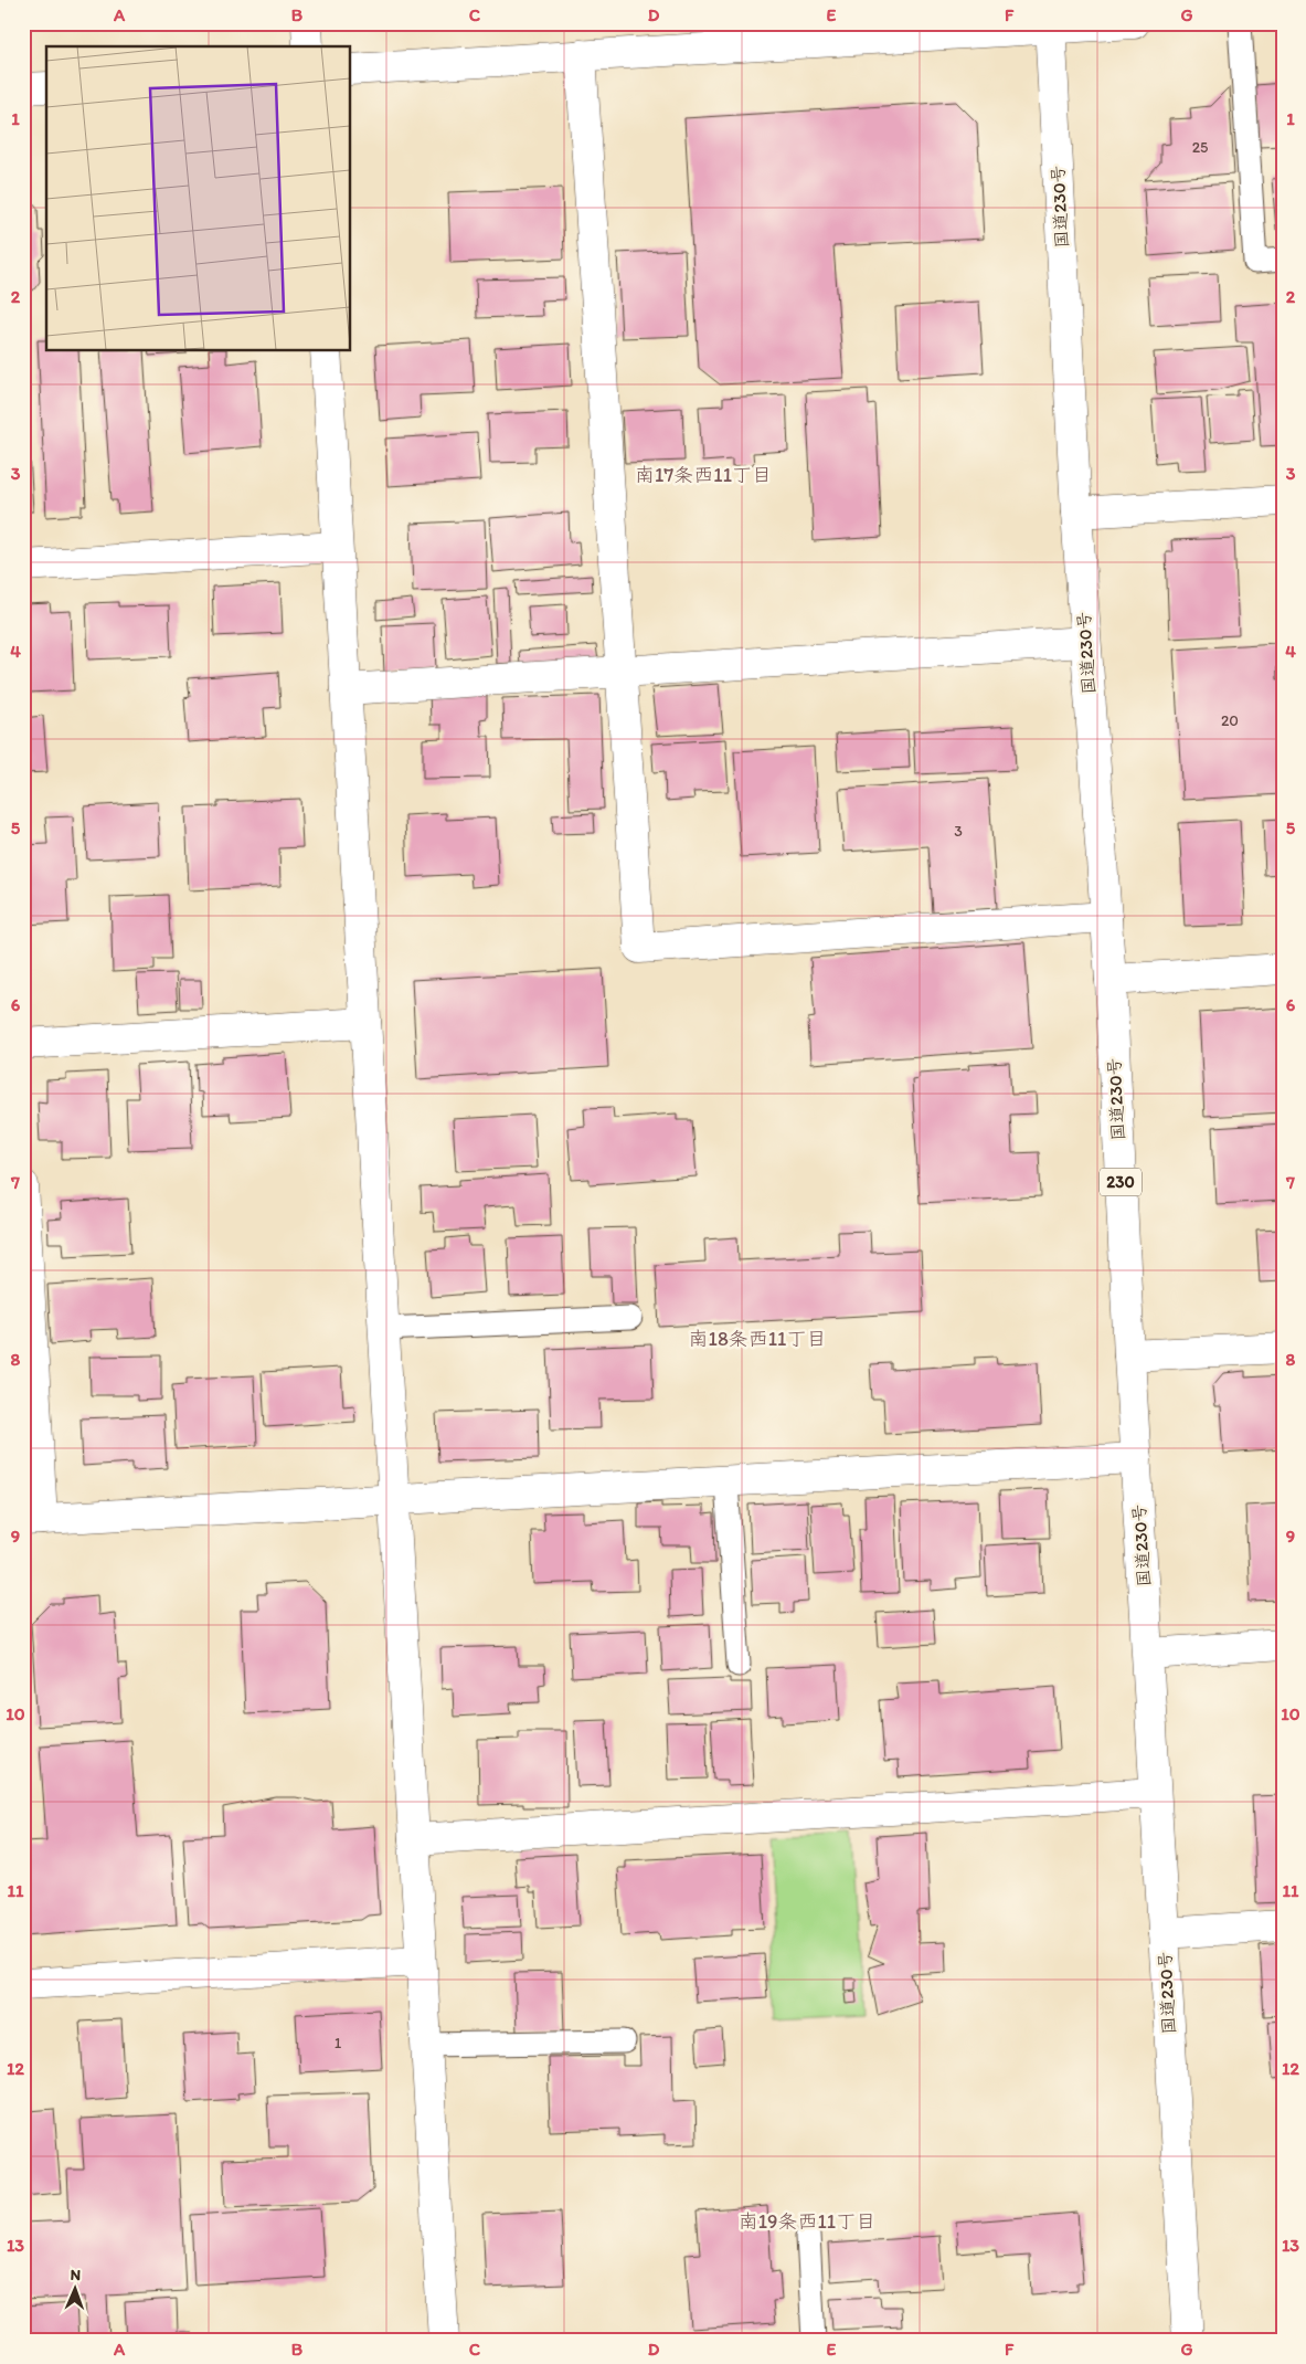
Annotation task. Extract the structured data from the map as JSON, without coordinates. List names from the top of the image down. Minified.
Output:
{"streets":{"main road":["国道230号","230"]},"districts":["南17条西11丁目","南18条西11丁目","南19条西11丁目"],"house_numbers":["25","20","3","1"],"north":"top","grid":{"columns":["A","B","C","D","E","F","G"],"rows":["1","2","3","4","5","6","7","8","9","10","11","12","13"]}}
